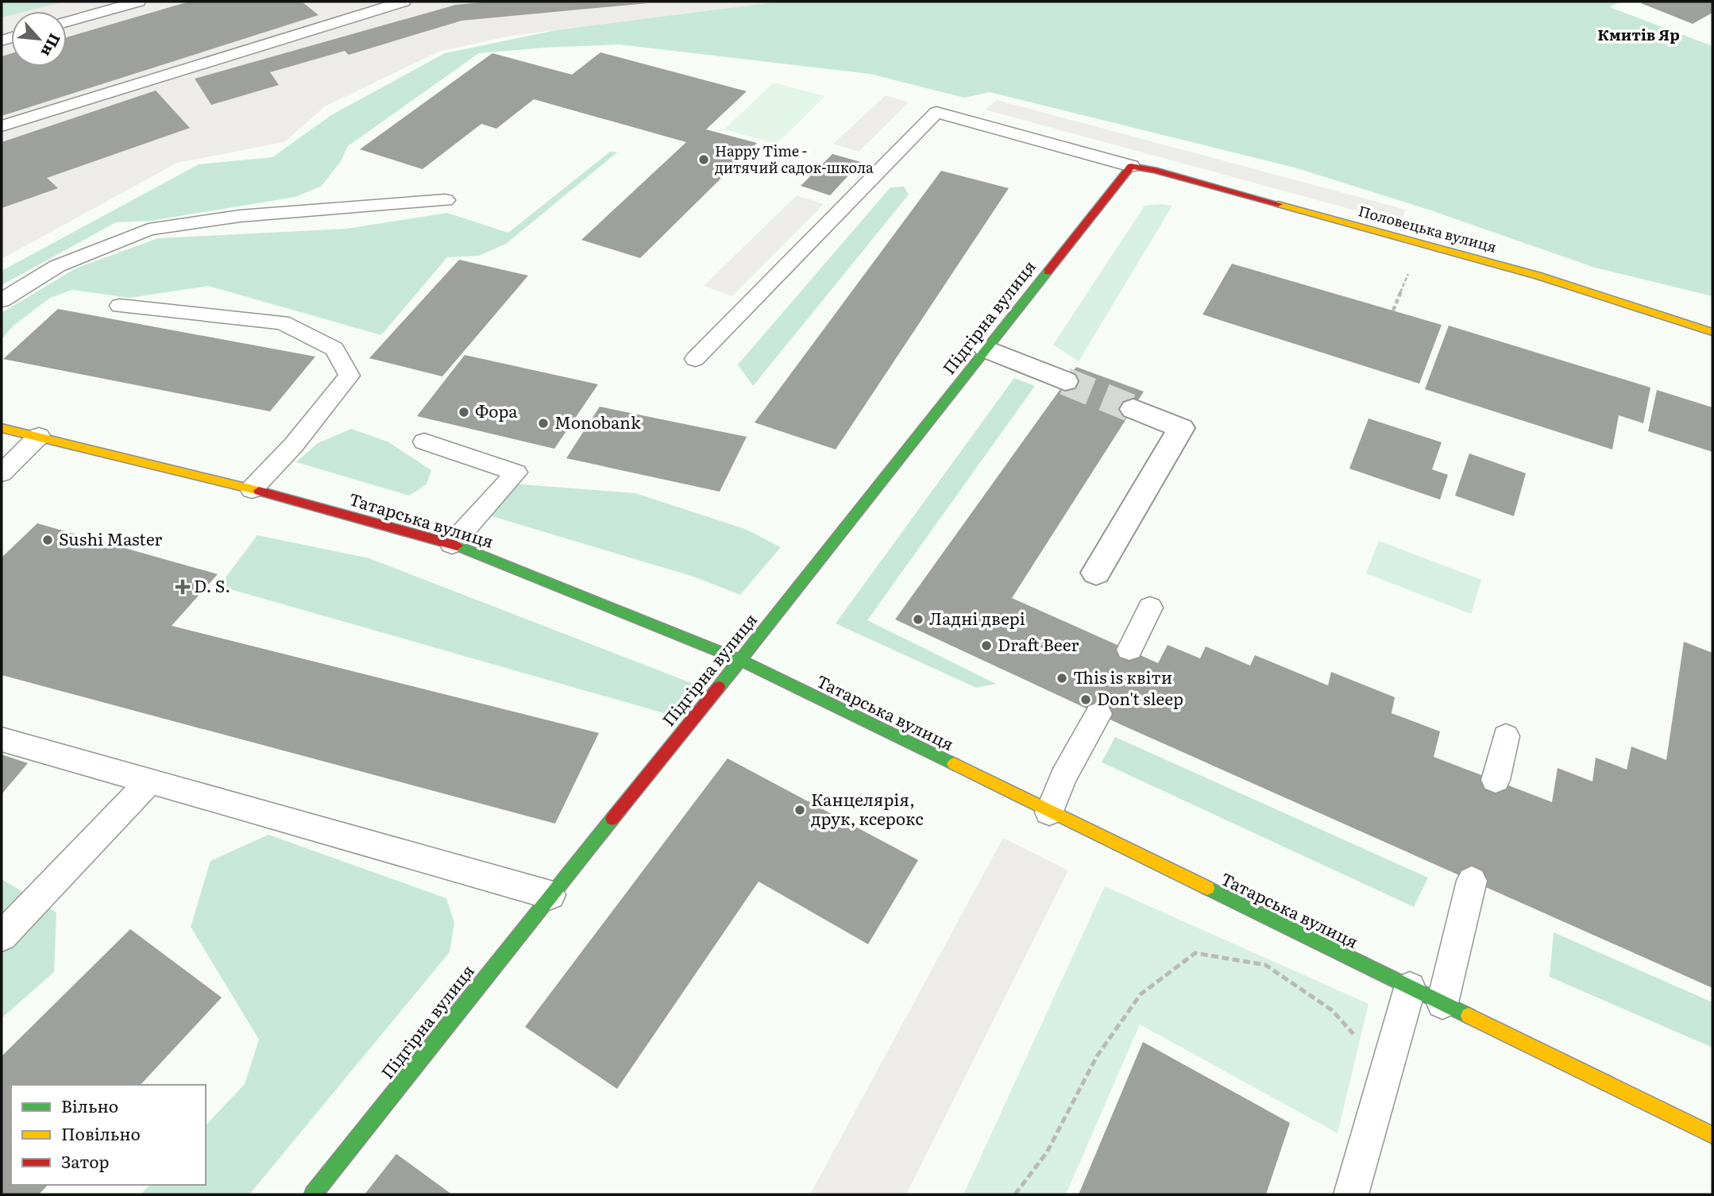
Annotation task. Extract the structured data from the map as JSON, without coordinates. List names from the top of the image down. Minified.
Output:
{"streets":{"street":["Половецька вулиця","Підгірна вулиця","Татарська вулиця"]},"crossings":[["Половецька вулиця","Підгірна вулиця"],["Підгірна вулиця","Татарська вулиця"]],"districts":["Кмитів Яр"],"places":{"other":["Happy Time - дитячий садок-школа","Фора","Monobank","Sushi Master","Ладні двері","Draft Beer","This is квіти","Don't sleep","Канцелярія, друк, ксерокс"],"health":["D. S."]},"legend":["Вільно","Повільно","Затор"],"north":"bottom right"}
